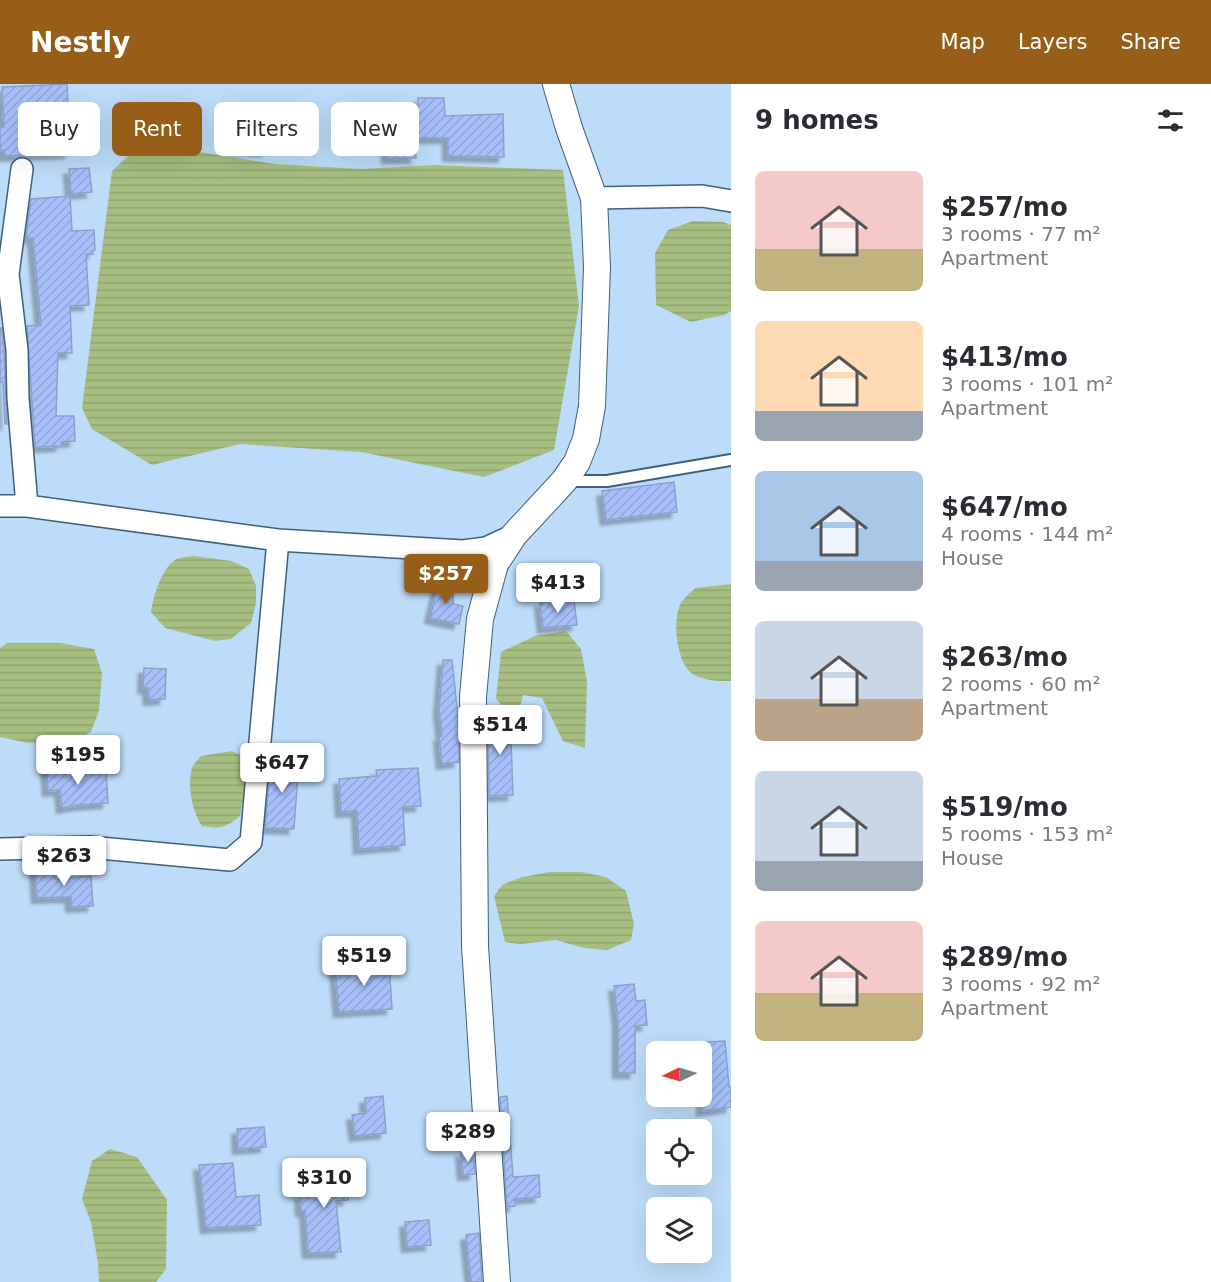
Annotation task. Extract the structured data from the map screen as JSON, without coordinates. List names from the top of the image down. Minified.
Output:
{"north":"left","page":{"header":"Nestly","nav":["Map","Layers","Share"],"heading":"9 homes","chip":["Buy","Rent","Filters","New"],"list":[{"name":"$257/mo","note":"3 rooms · 77 m² · Apartment"},{"name":"$413/mo","note":"3 rooms · 101 m² · Apartment"},{"name":"$647/mo","note":"4 rooms · 144 m² · House"},{"name":"$263/mo","note":"2 rooms · 60 m² · Apartment"},{"name":"$519/mo","note":"5 rooms · 153 m² · House"},{"name":"$289/mo","note":"3 rooms · 92 m² · Apartment"}],"price":["$257","$413","$514","$195","$647","$263","$519","$289","$310"]}}
